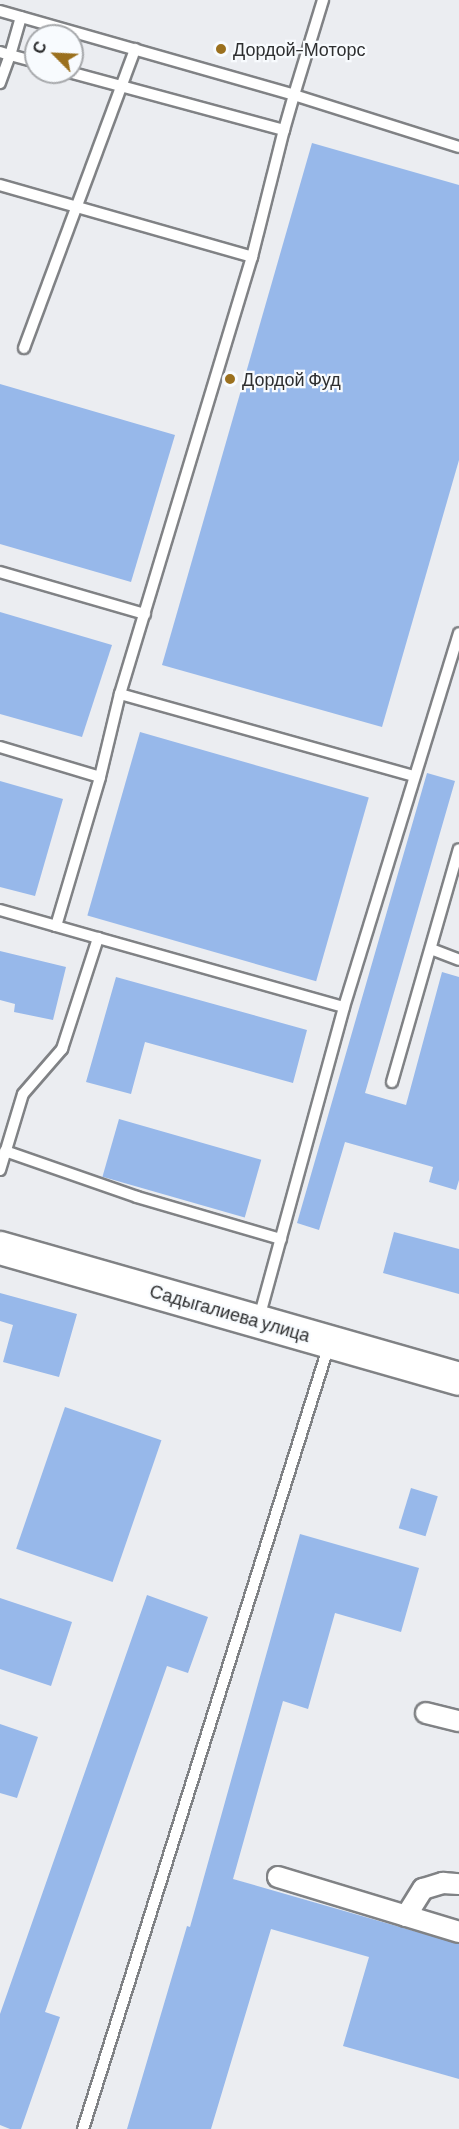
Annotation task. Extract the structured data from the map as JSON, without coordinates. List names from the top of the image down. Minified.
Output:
{"streets":{"main road":["Садыгалиева улица"]},"places":["Дордой–Моторс","Дордой Фуд"],"north":"top left"}
